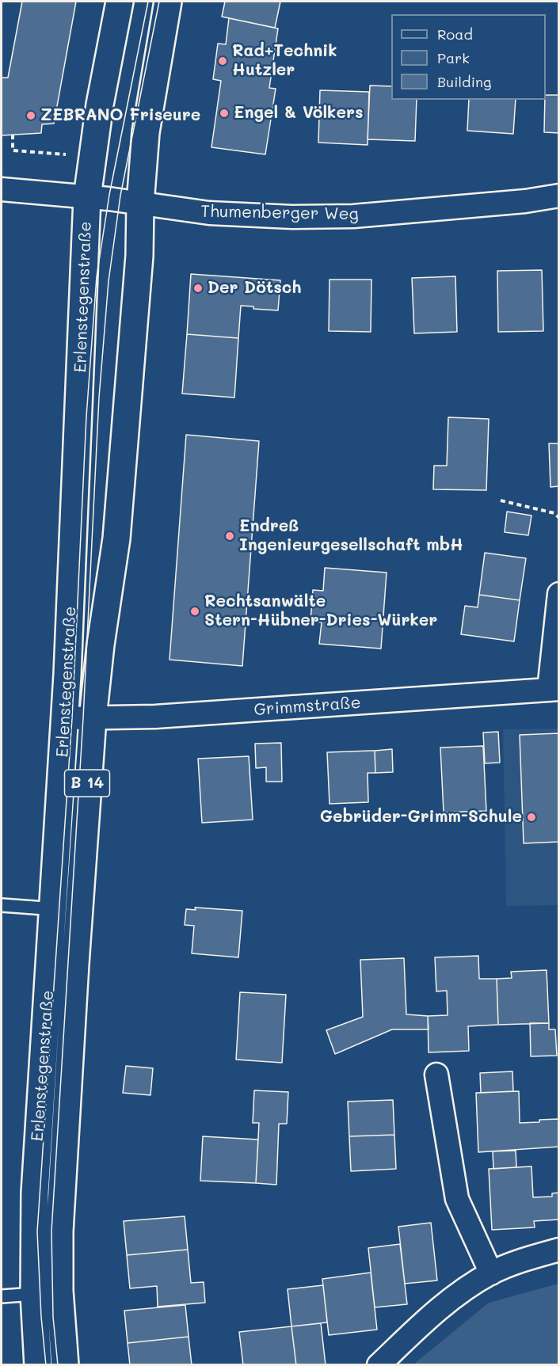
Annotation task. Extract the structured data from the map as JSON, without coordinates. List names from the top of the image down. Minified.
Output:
{"streets":{"main road":["Erlenstegenstraße","B 14"],"street":["Thumenberger Weg","Grimmstraße"]},"crossings":[["Thumenberger Weg","Erlenstegenstraße"],["Thumenberger Weg","B 14"],["Erlenstegenstraße","Grimmstraße"],["Erlenstegenstraße","B 14"]],"places":["Rad+Technik Hutzler","Engel & Völkers","ZEBRANO Friseure","Der Dötsch","Endreß Ingenieurgesellschaft mbH","Rechtsanwälte Stern-Hübner-Dries-Würker","Gebrüder-Grimm-Schule"],"legend":["Road","Park","Building"]}
